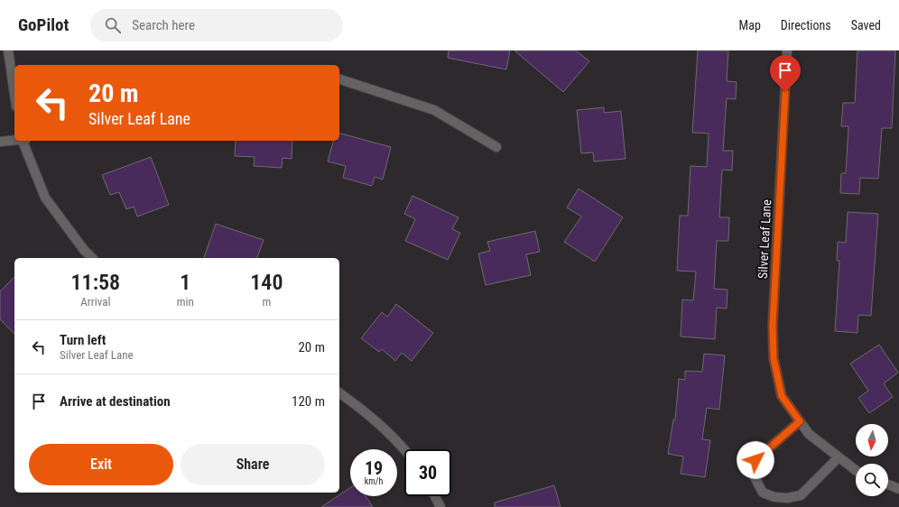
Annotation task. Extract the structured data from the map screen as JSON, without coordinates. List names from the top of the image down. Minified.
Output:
{"streets":{"street":["Silver Leaf Lane"]},"north":"bottom","page":{"header":"GoPilot","search":"Search here","nav":["Map","Directions","Saved"],"turn":["20 m","Silver Leaf Lane"],"eta":["11:58","Arrival","1","min","140","m"],"list":[{"name":"Turn left","note":"Silver Leaf Lane","value":"20 m"},{"name":"Arrive at destination","value":"120 m"}],"buttons":["Exit","Share"],"speed":"19 km/h","limit":"30"}}
